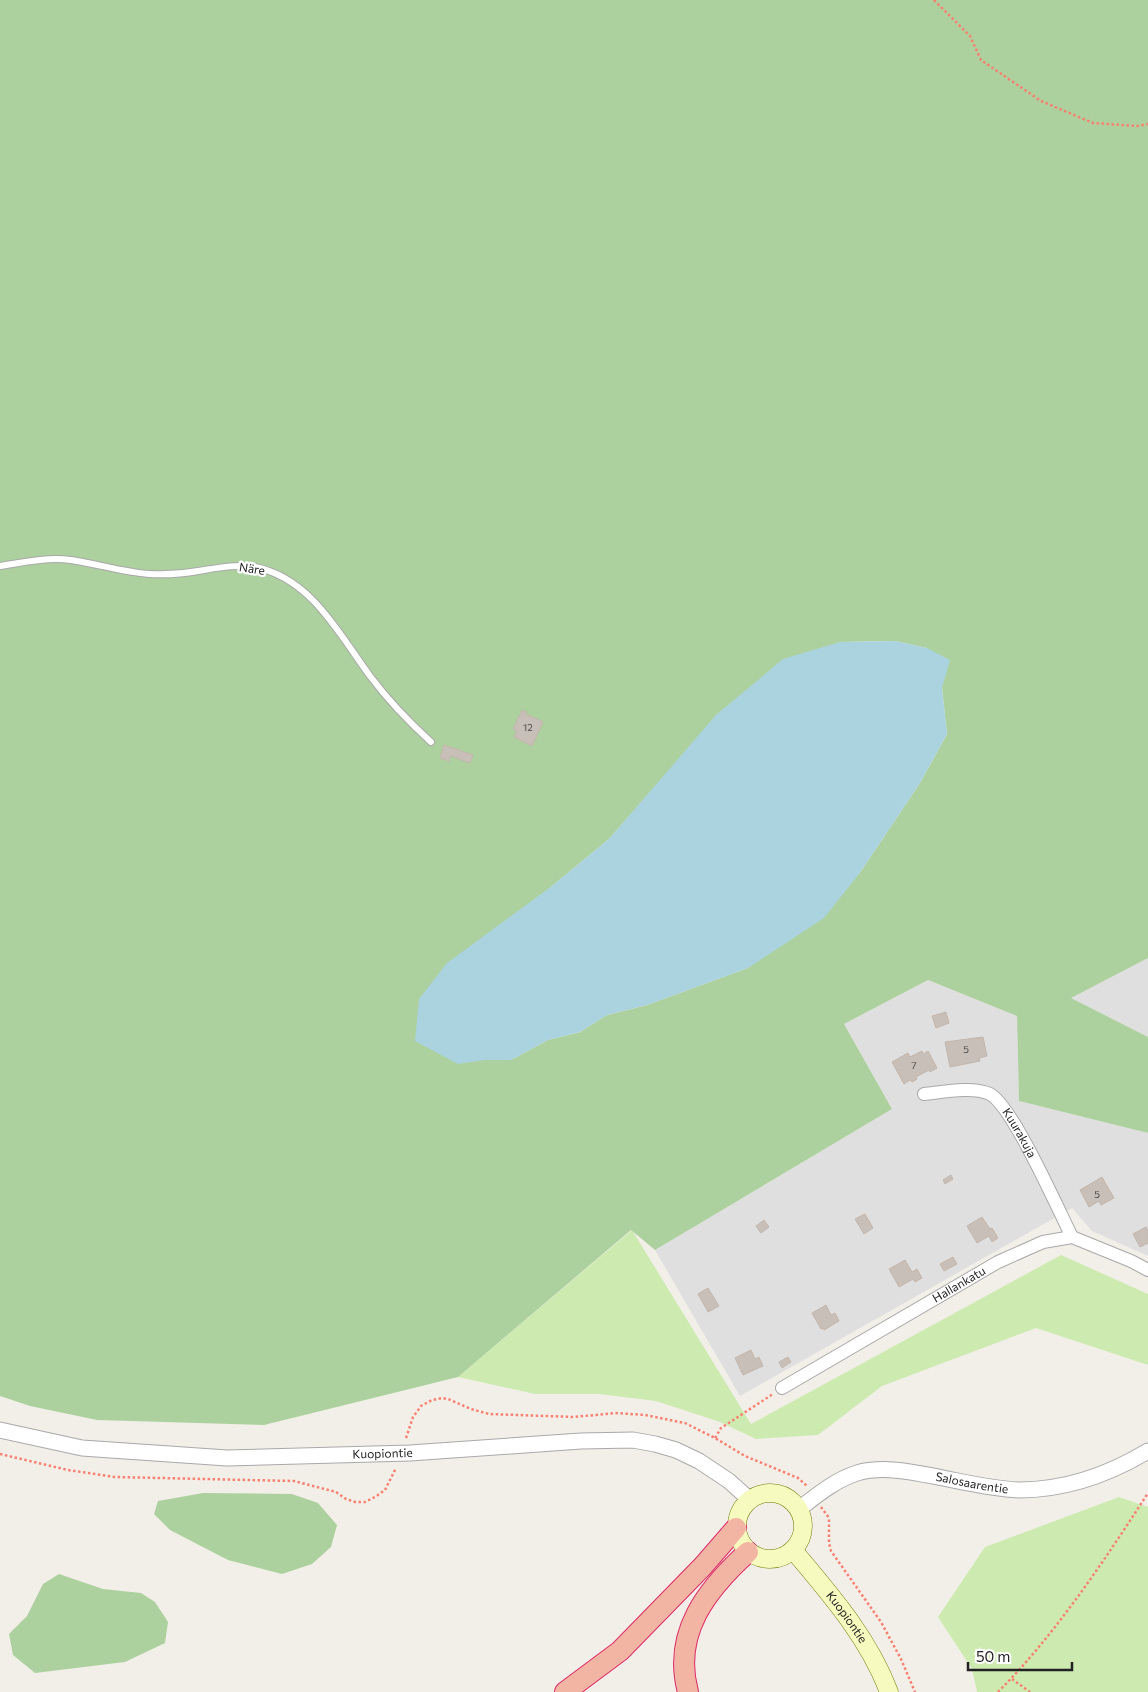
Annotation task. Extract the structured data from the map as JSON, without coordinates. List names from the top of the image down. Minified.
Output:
{"streets":{"main road":["Kuopiontie"],"street":["Kuurakuja","Hallankatu","Salosaarentie"],"lane":["Näre"]},"crossings":[["Kuurakuja","Hallankatu"],["Kuopiontie","Salosaarentie"]],"house_numbers":["12","5","7","5"],"scale_bar":"50 m"}
